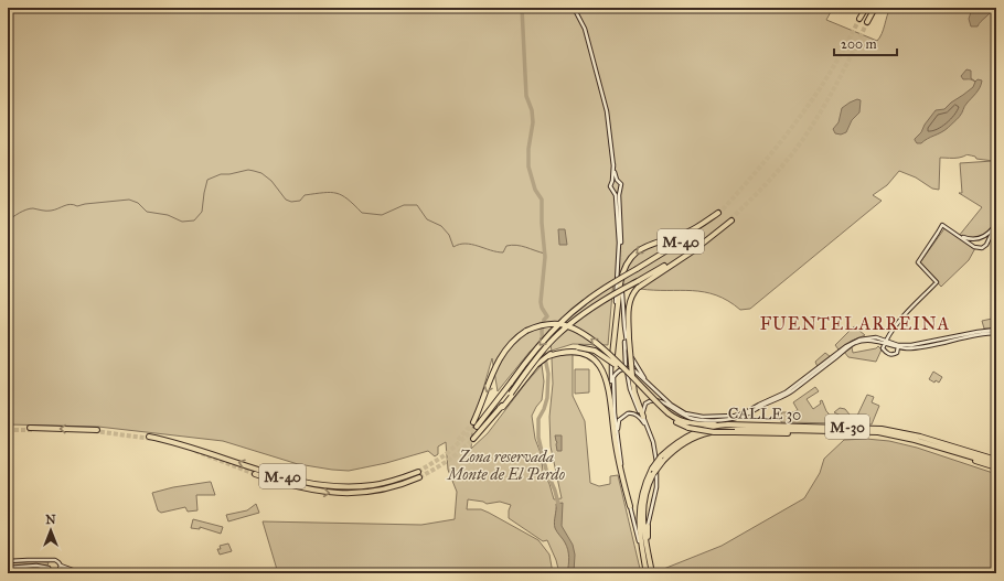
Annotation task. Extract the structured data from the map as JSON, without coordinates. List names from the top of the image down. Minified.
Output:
{"streets":{"highway":["M-40","CALLE 30","M-30"]},"districts":["FUENTELARREINA"],"parks":["Zona reservada Monte de El Pardo"],"scale_bar":"200 m","north":"top"}
